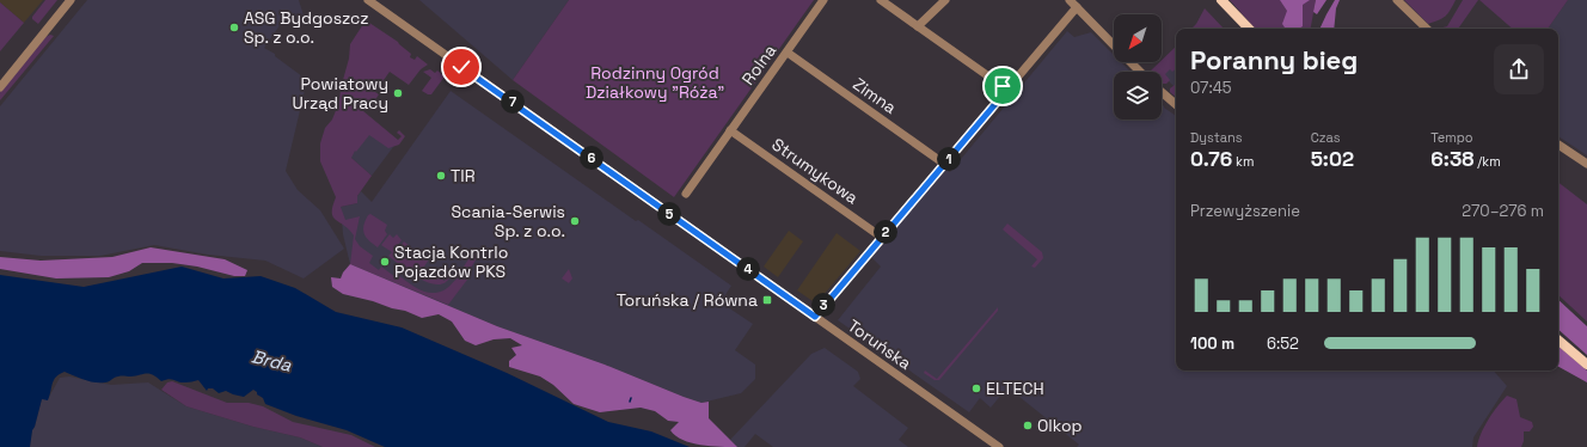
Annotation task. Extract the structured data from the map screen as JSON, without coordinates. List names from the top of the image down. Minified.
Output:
{"streets":{"street":["Rolna","Zimna","Strumykowa","Toruńska"]},"crossings":[["Rolna","Zimna"],["Rolna","Strumykowa"]],"water":["Brda"],"parks":["Rodzinny Ogród Działkowy \"Róża\""],"places":{"other":["ASG Bydgoszcz Sp. z o.o.","Powiatowy Urząd Pracy","TIR","Scania-Serwis Sp. z o.o.","Stacja Kontrlo Pojazdów PKS","ELTECH","Olkop"],"transit":["Toruńska / Równa"]},"north":"bottom left","page":{"heading":["Poranny bieg","07:45"],"pins":["7","6","1","5","2","4","3"],"stats":[["Dystans","0.76 km"],["Czas","5:02"],["Tempo","6:38 /km"]],"chart":["Przewyższenie","270–276 m"],"list":[{"name":"100 m","note":"6:52"}]}}
